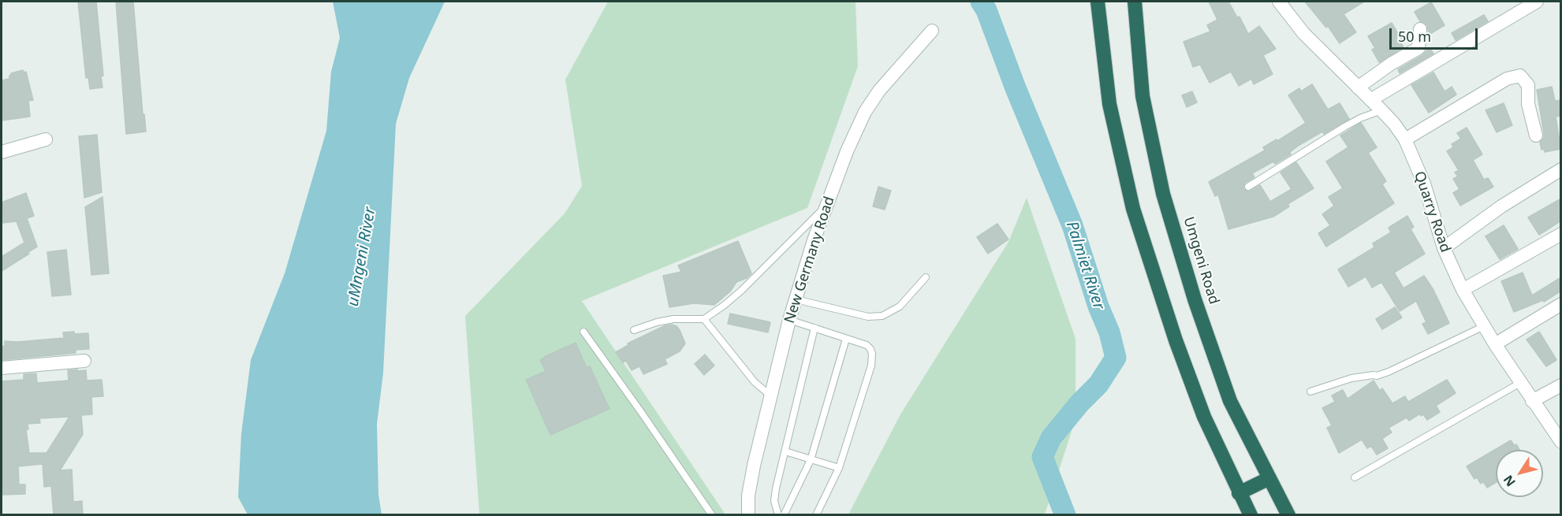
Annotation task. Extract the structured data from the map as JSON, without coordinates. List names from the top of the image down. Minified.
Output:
{"streets":{"highway":["Umgeni Road"],"street":["Quarry Road","New Germany Road"]},"water":["uMngeni River","Palmiet River"],"scale_bar":"50 m","north":"bottom left"}
